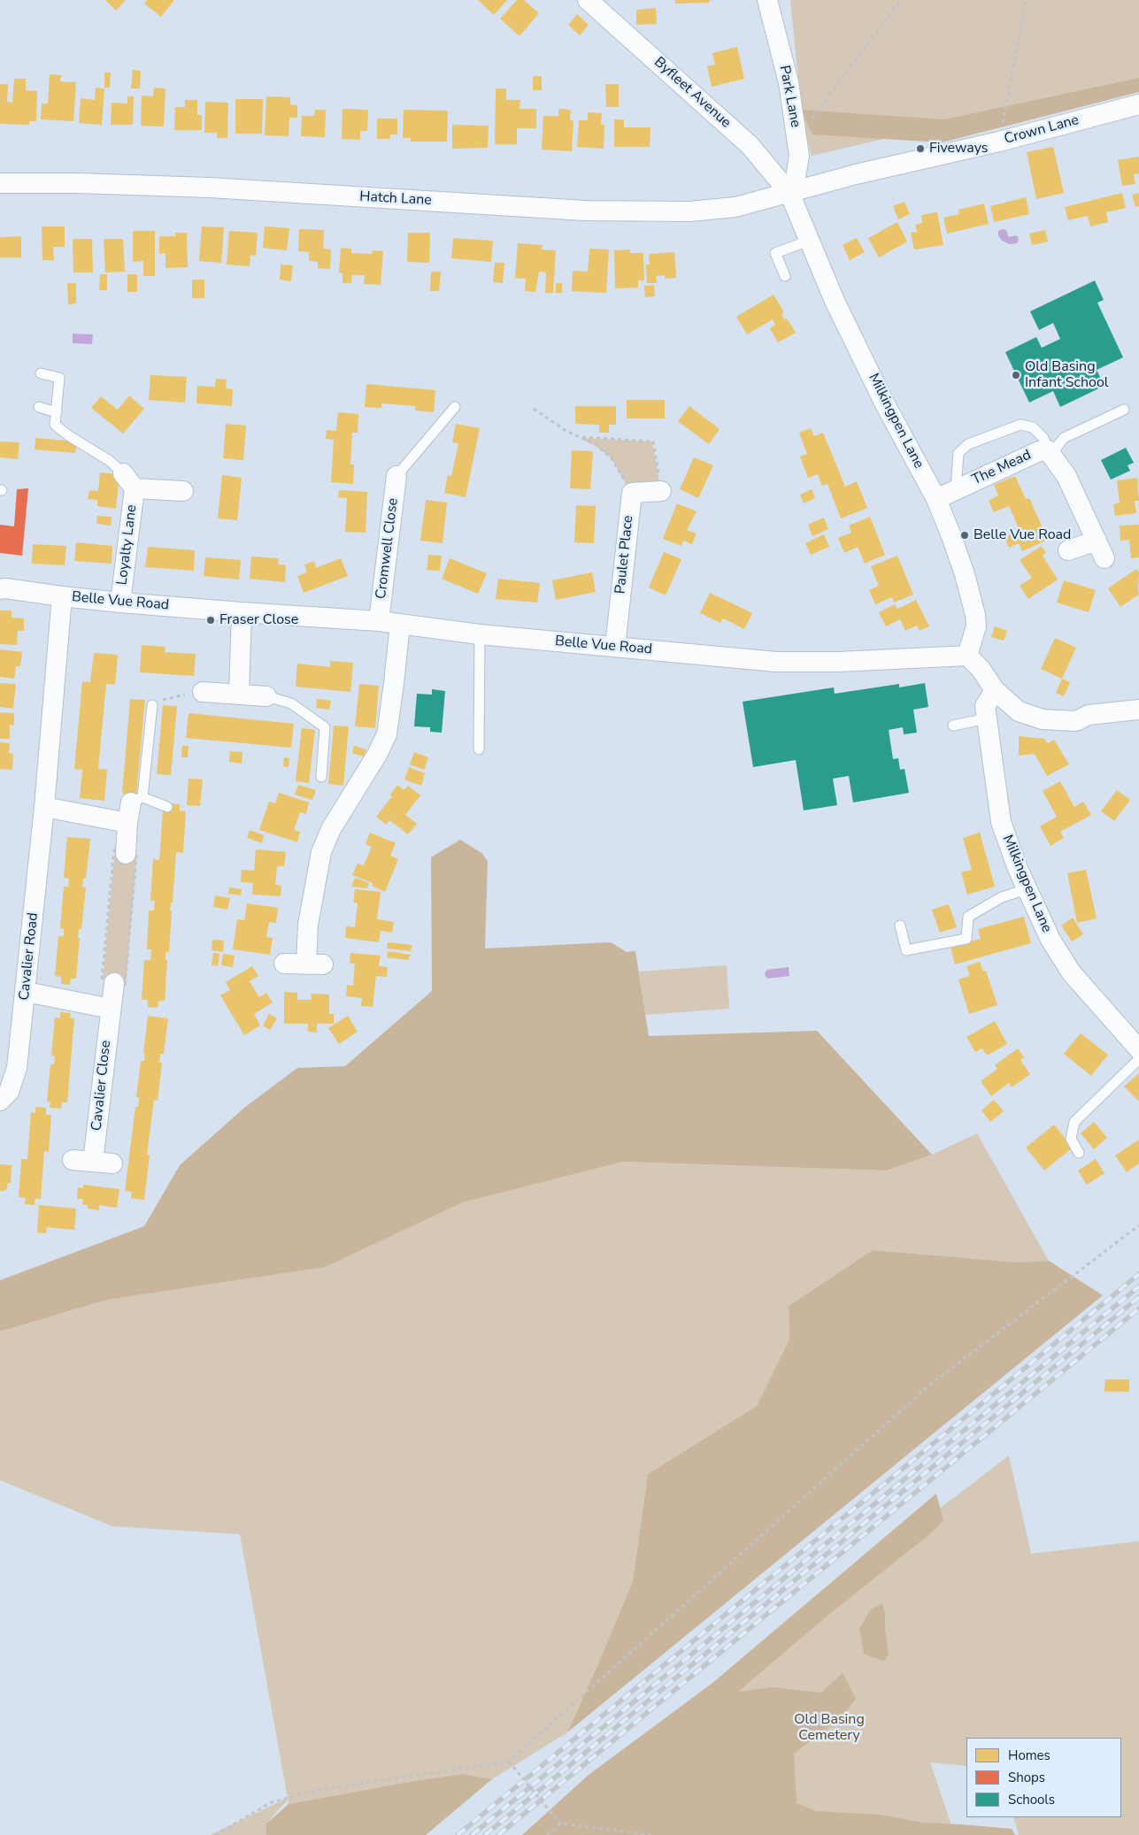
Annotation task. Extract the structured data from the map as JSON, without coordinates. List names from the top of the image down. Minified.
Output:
{"streets":{"street":["Byfleet Avenue","Park Lane","Crown Lane","Hatch Lane","Milkingpen Lane","The Mead","Loyalty Lane","Cromwell Close","Paulet Place","Belle Vue Road","Cavalier Road","Cavalier Close"]},"crossings":[["Byfleet Avenue","Park Lane"],["Byfleet Avenue","Crown Lane"],["Byfleet Avenue","Hatch Lane"],["Byfleet Avenue","Milkingpen Lane"],["Park Lane","Crown Lane"],["Park Lane","Hatch Lane"],["Park Lane","Milkingpen Lane"],["Crown Lane","Hatch Lane"],["Crown Lane","Milkingpen Lane"],["Hatch Lane","Milkingpen Lane"],["Milkingpen Lane","The Mead"],["Milkingpen Lane","Belle Vue Road"],["Loyalty Lane","Belle Vue Road"],["Cromwell Close","Belle Vue Road"],["Paulet Place","Belle Vue Road"],["Belle Vue Road","Cavalier Road"]],"parks":["Old Basing Cemetery"],"places":["Fiveways","Old Basing Infant School","Belle Vue Road","Fraser Close"],"legend":["Homes","Shops","Schools"]}
